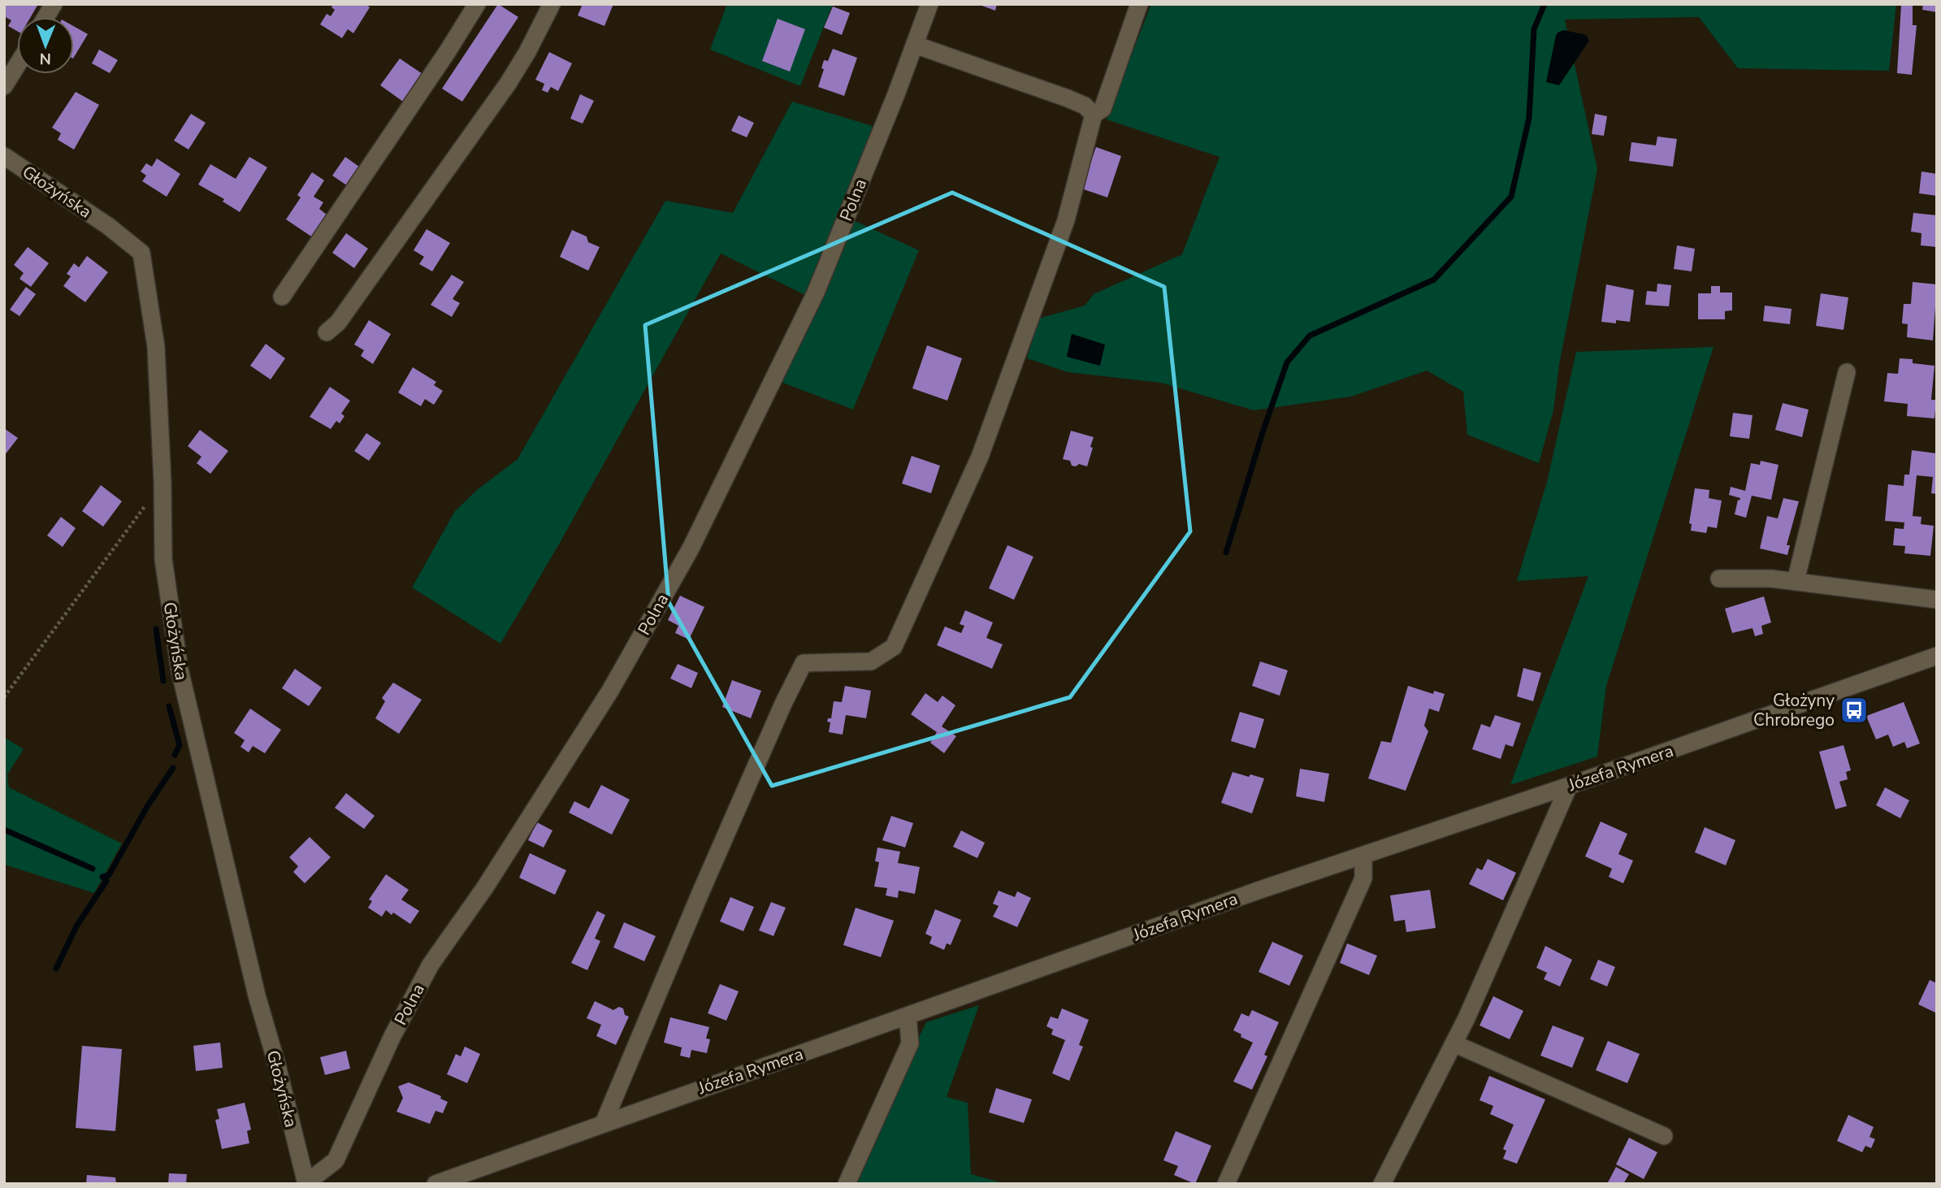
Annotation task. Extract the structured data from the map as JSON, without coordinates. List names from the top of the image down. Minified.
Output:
{"streets":{"street":["Głożyńska","Polna","Józefa Rymera"]},"crossings":[["Głożyńska","Polna"]],"places":{"bus stop":["Głożyny Chrobrego"]},"north":"bottom"}
